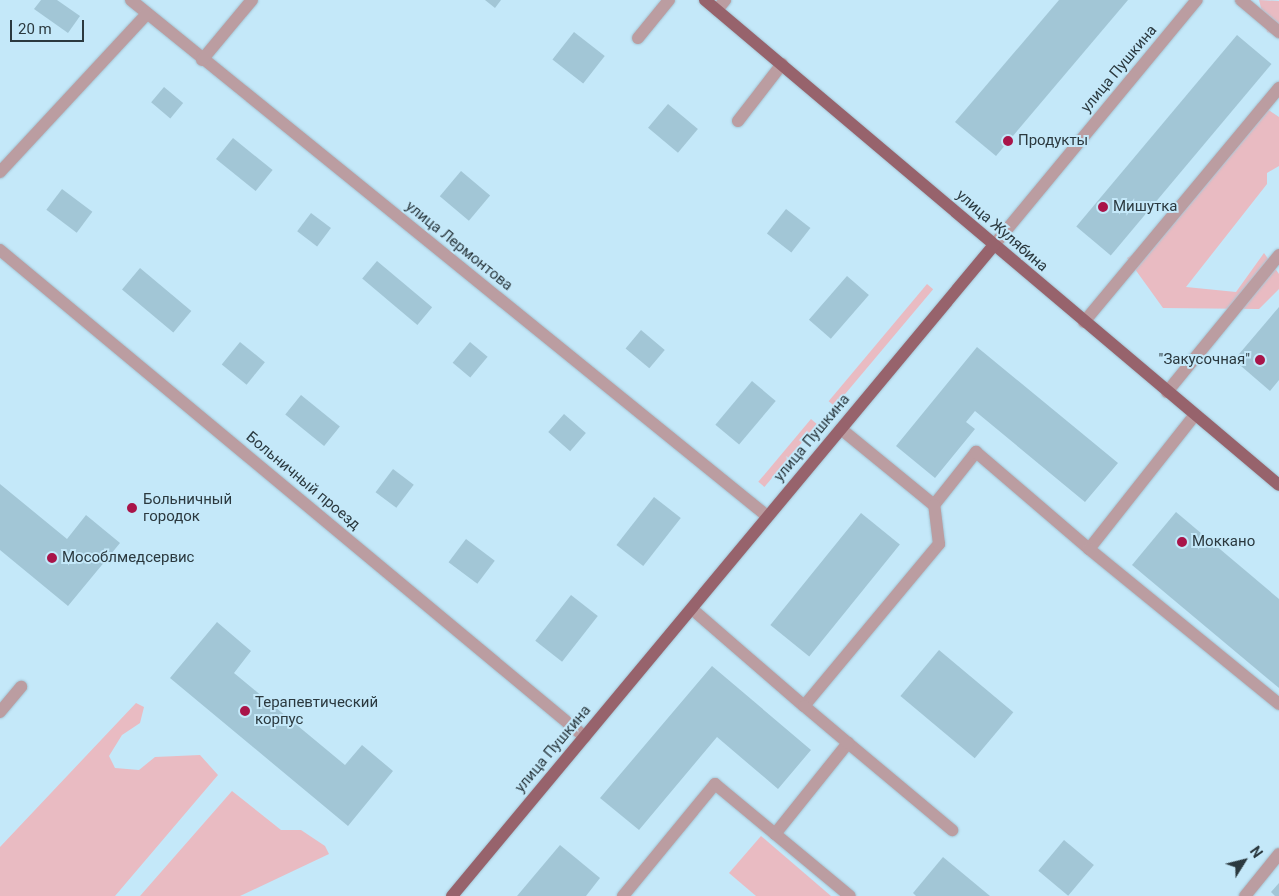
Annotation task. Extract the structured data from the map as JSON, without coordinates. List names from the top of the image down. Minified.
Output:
{"streets":{"main road":["улица Пушкина","улица Жулябина"],"street":["улица Лермонтова","Больничный проезд"]},"crossings":[["улица Пушкина","улица Жулябина"],["улица Пушкина","улица Лермонтова"],["улица Пушкина","Больничный проезд"]],"places":["Продукты","Мишутка","\"Закусочная\"","Больничный городок","Моккано","Мособлмедсервис","Терапевтический корпус"],"scale_bar":"20 m","north":"top right"}
